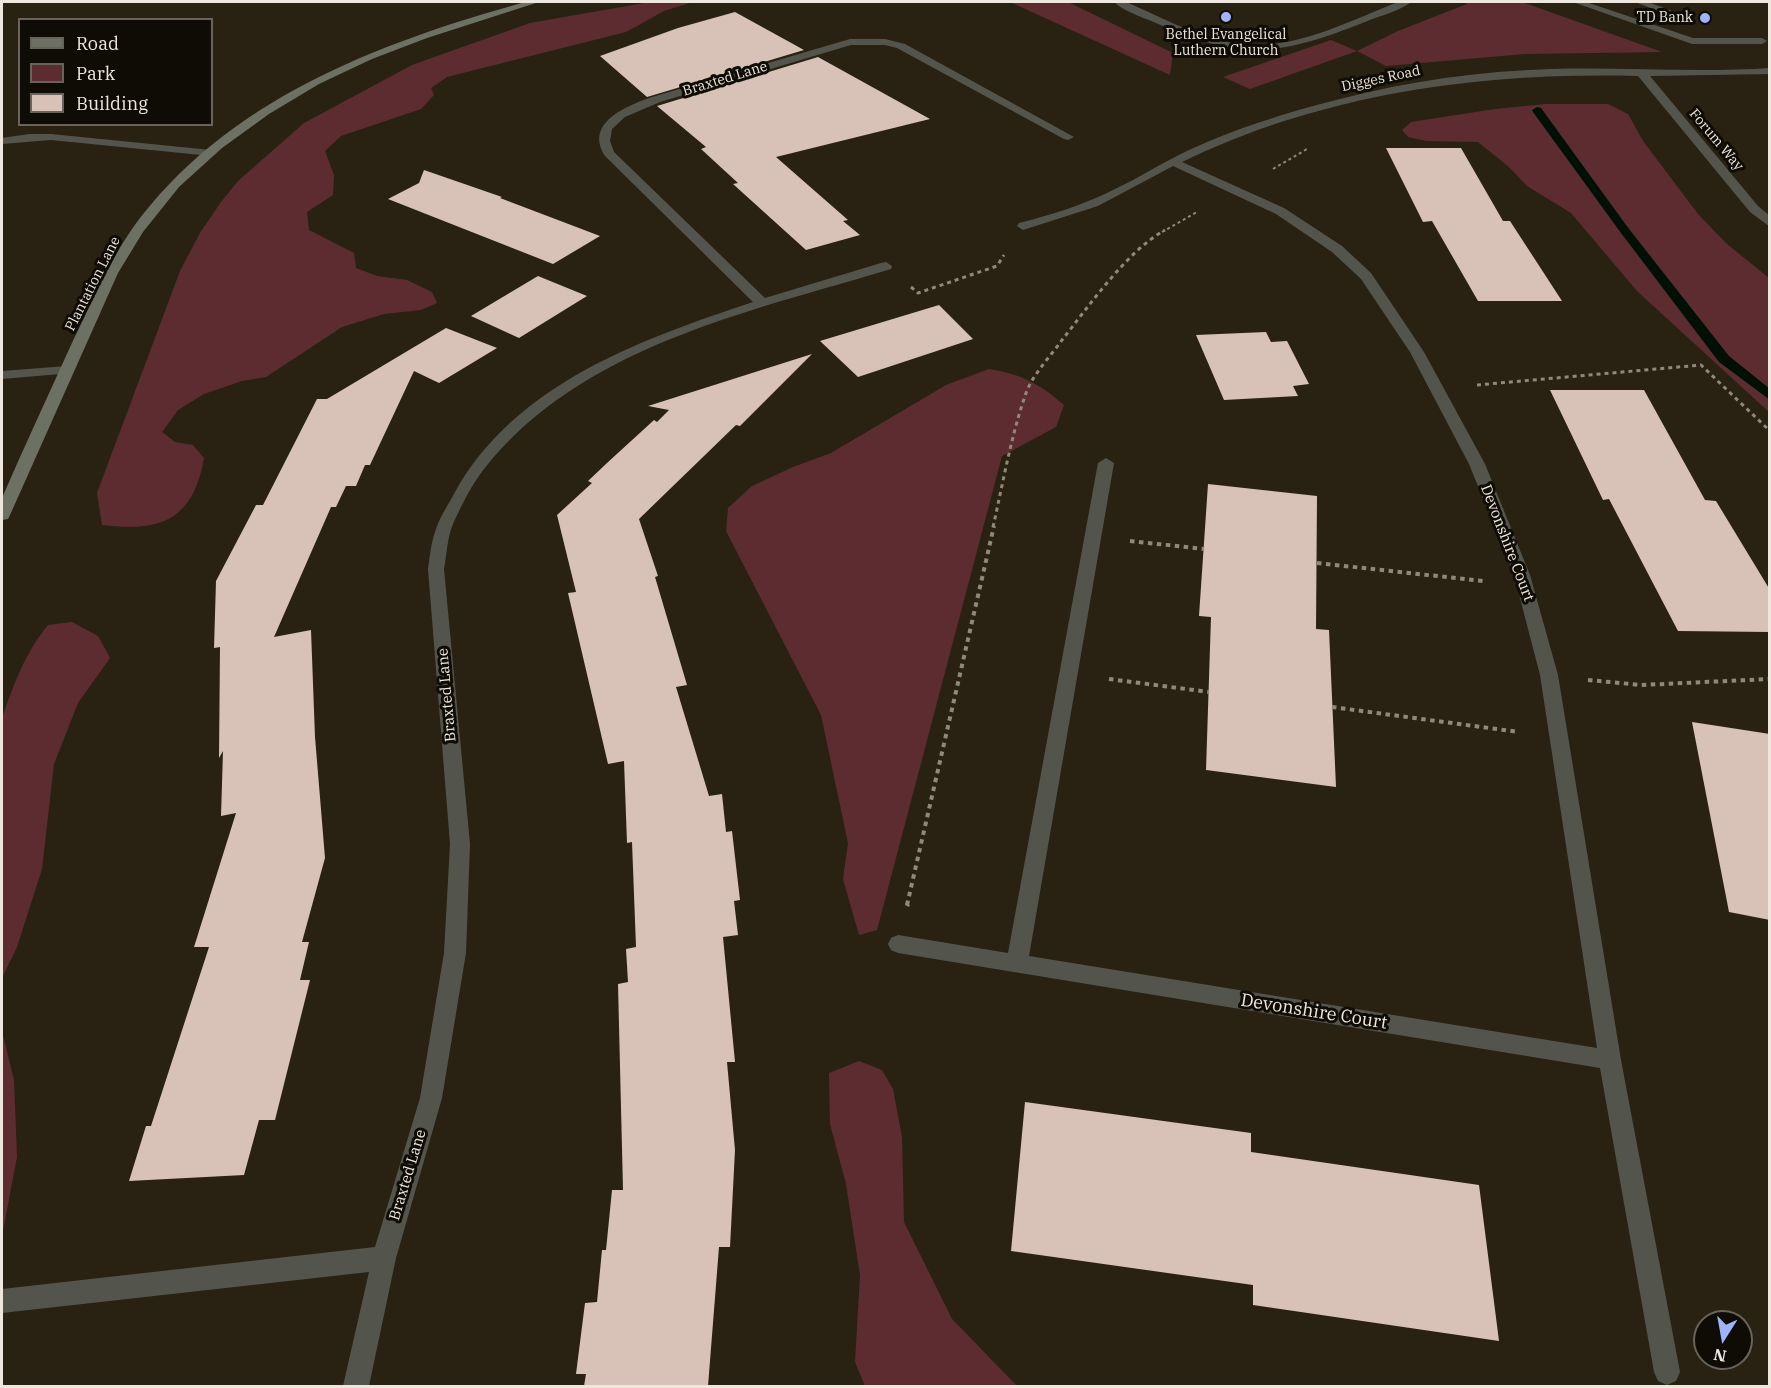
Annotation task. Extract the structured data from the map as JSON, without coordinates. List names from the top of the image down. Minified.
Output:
{"streets":{"street":["Braxted Lane","Digges Road","Forum Way","Plantation Lane","Devonshire Court"]},"crossings":[["Digges Road","Forum Way"],["Digges Road","Devonshire Court"]],"places":["Bethel Evangelical Luthern Church","TD Bank"],"legend":["Road","Park","Building"],"north":"bottom"}
